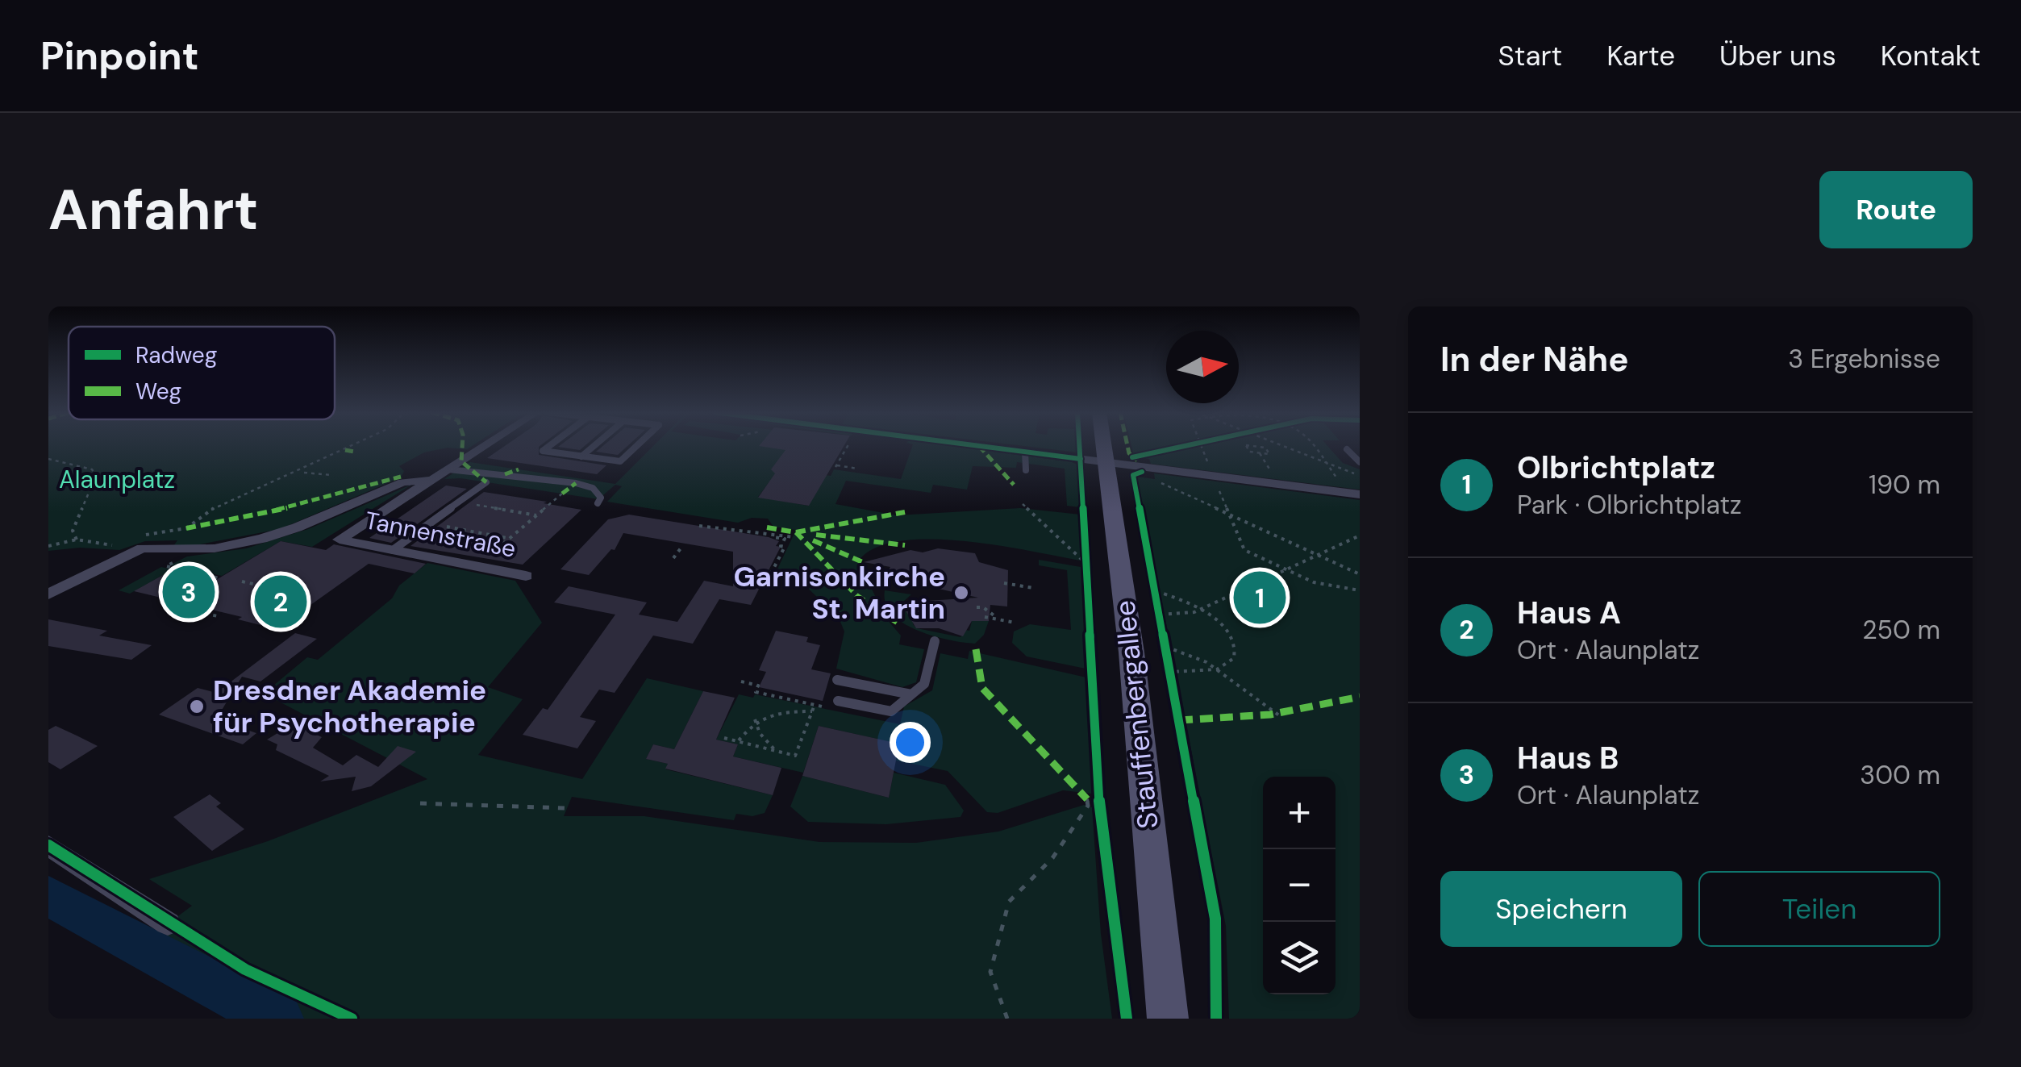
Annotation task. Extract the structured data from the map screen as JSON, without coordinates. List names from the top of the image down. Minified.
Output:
{"streets":{"main road":["Stauffenbergallee"],"street":["Tannenstraße"]},"parks":["Alaunplatz"],"places":["Garnisonkirche St. Martin","Dresdner Akademie für Psychotherapie"],"legend":["Radweg","Weg"],"north":"right","page":{"header":"Pinpoint","nav":["Start","Karte","Über uns","Kontakt"],"buttons":["Route",["Speichern","Teilen"]],"title":"Anfahrt","heading":["In der Nähe","3 Ergebnisse"],"list":[{"mark":"1","name":"Olbrichtplatz","note":"Park · Olbrichtplatz","value":"190 m"},{"mark":"2","name":"Haus A","note":"Ort · Alaunplatz","value":"250 m"},{"mark":"3","name":"Haus B","note":"Ort · Alaunplatz","value":"300 m"}],"pins":["3","1","2"],"map_buttons":["+","−"]}}
